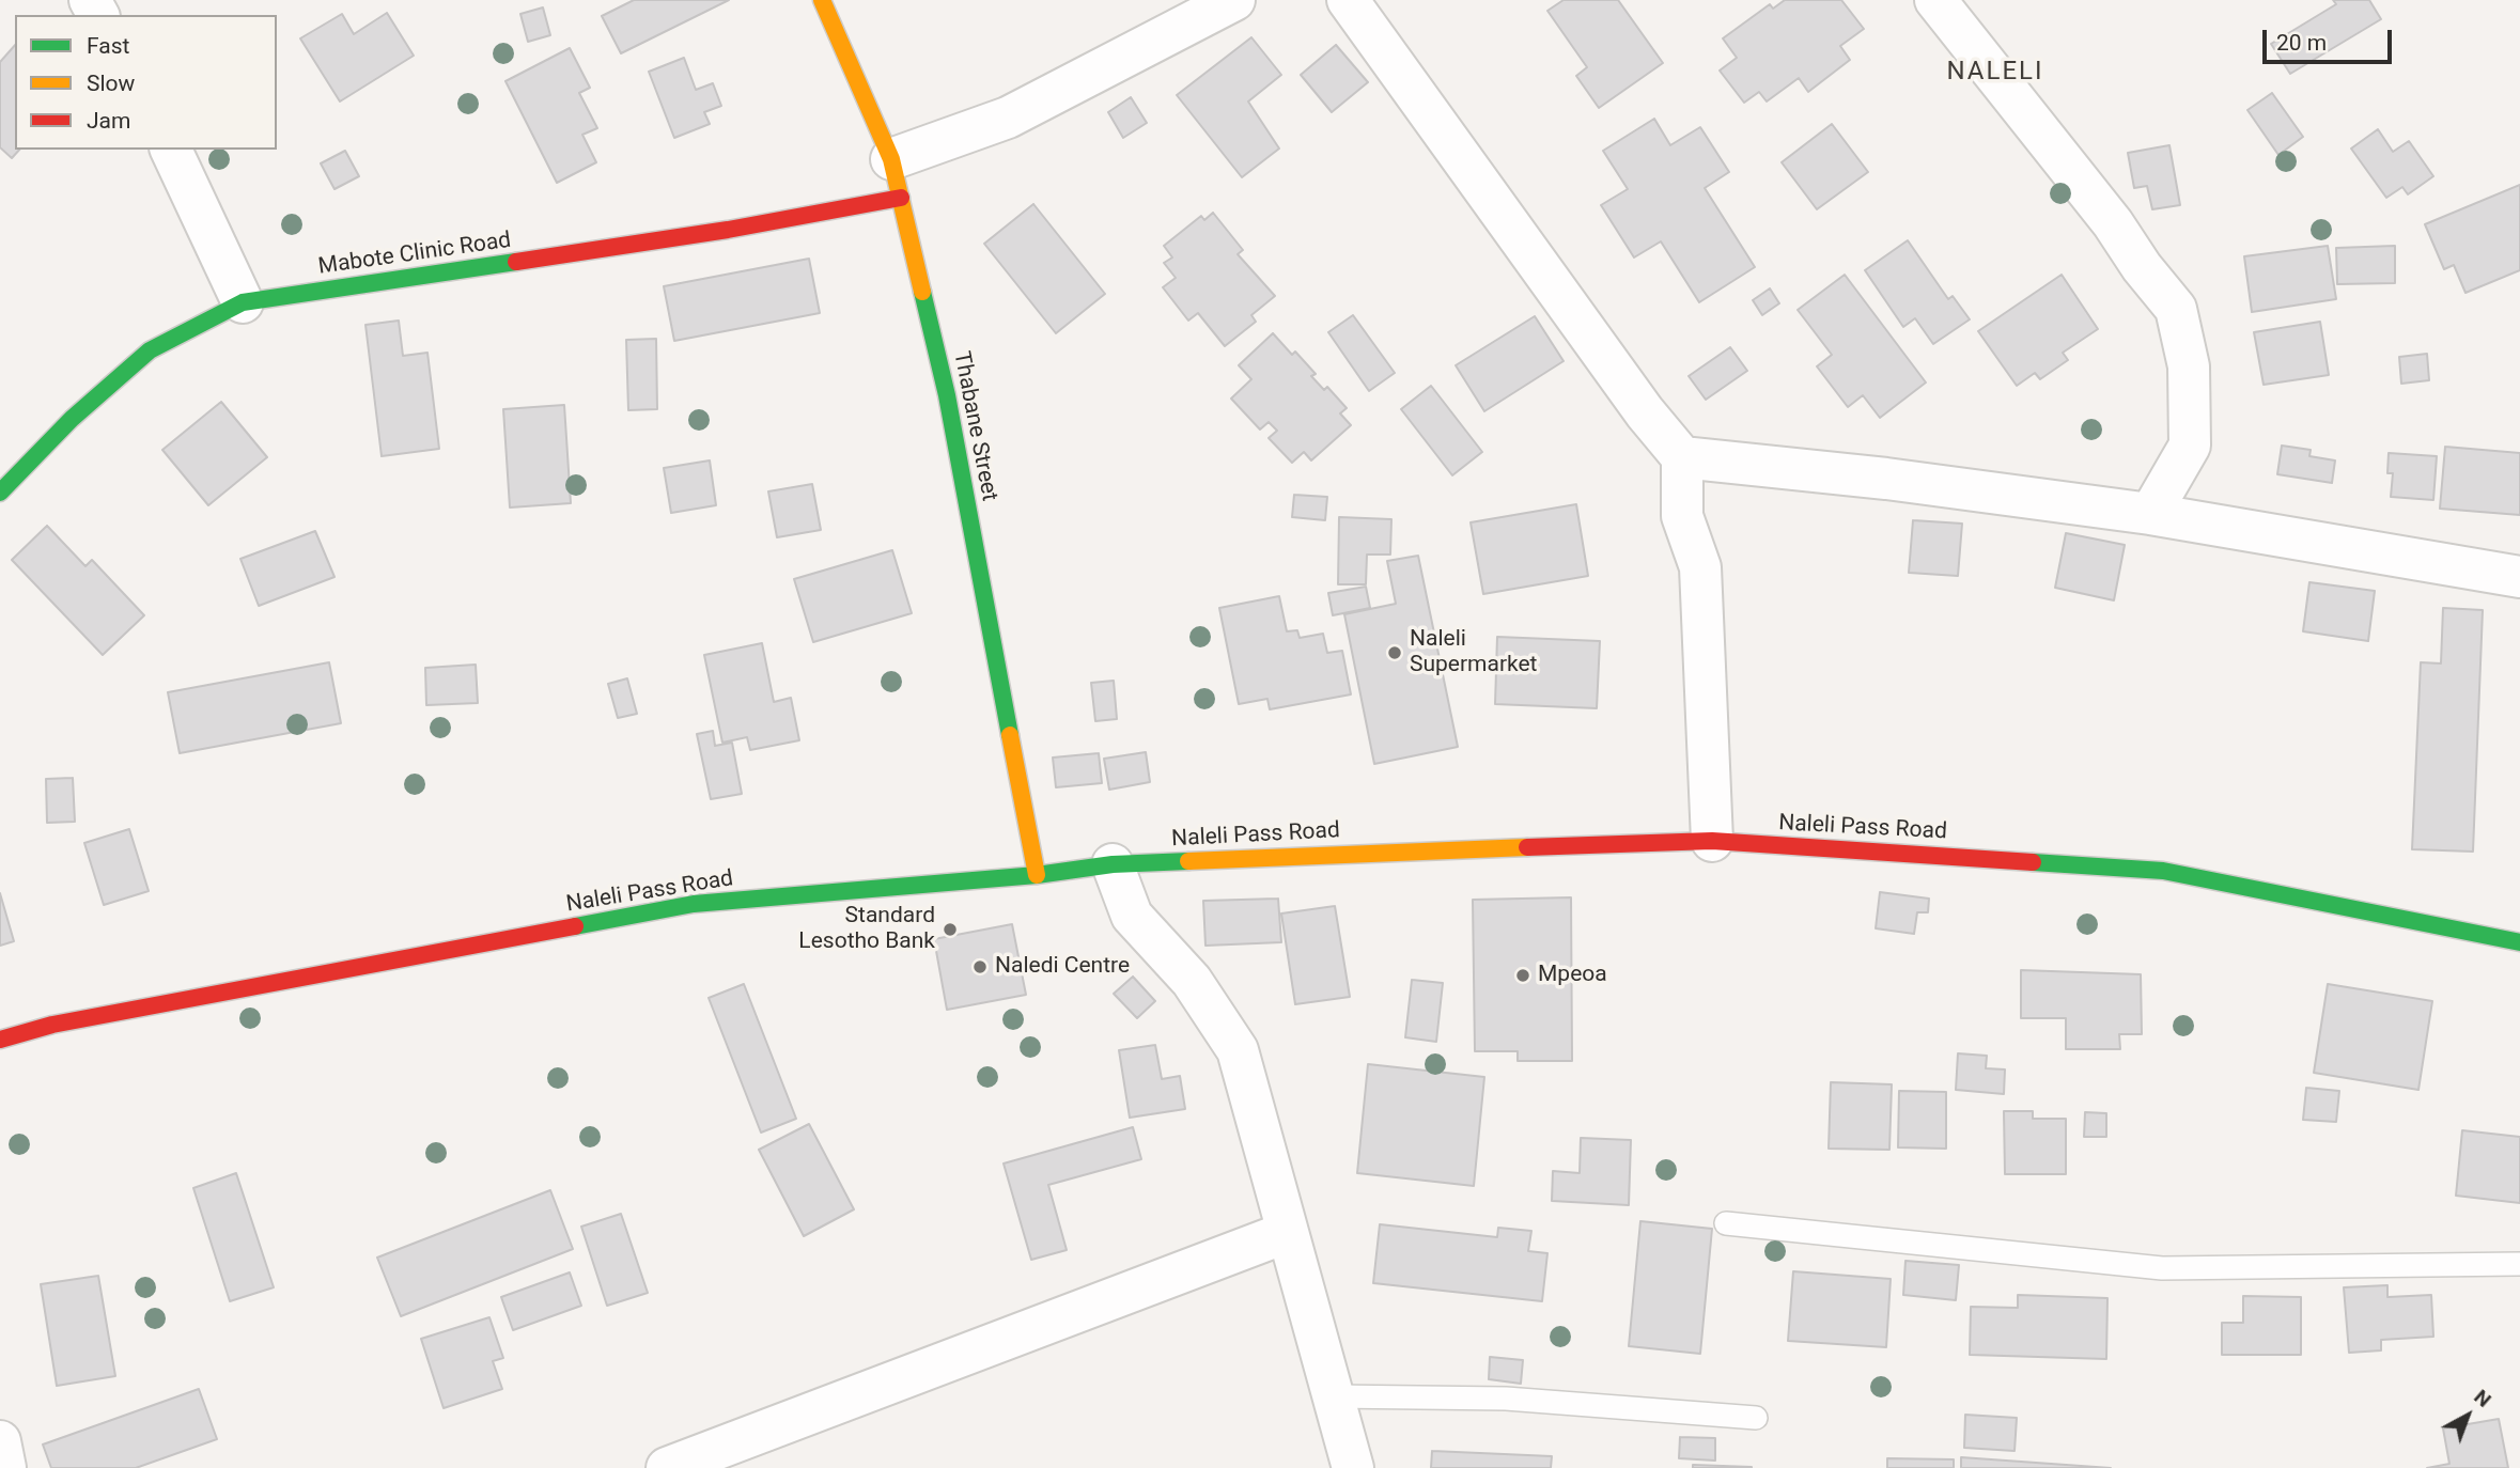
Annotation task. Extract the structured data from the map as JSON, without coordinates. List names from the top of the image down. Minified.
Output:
{"streets":{"main road":["Mabote Clinic Road","Thabane Street","Naleli Pass Road"]},"crossings":[["Mabote Clinic Road","Thabane Street"],["Thabane Street","Naleli Pass Road"]],"districts":["NALELI"],"places":["Naleli Supermarket","Standard Lesotho Bank","Naledi Centre","Mpeoa"],"legend":["Fast","Slow","Jam"],"scale_bar":"20 m","north":"top right"}
